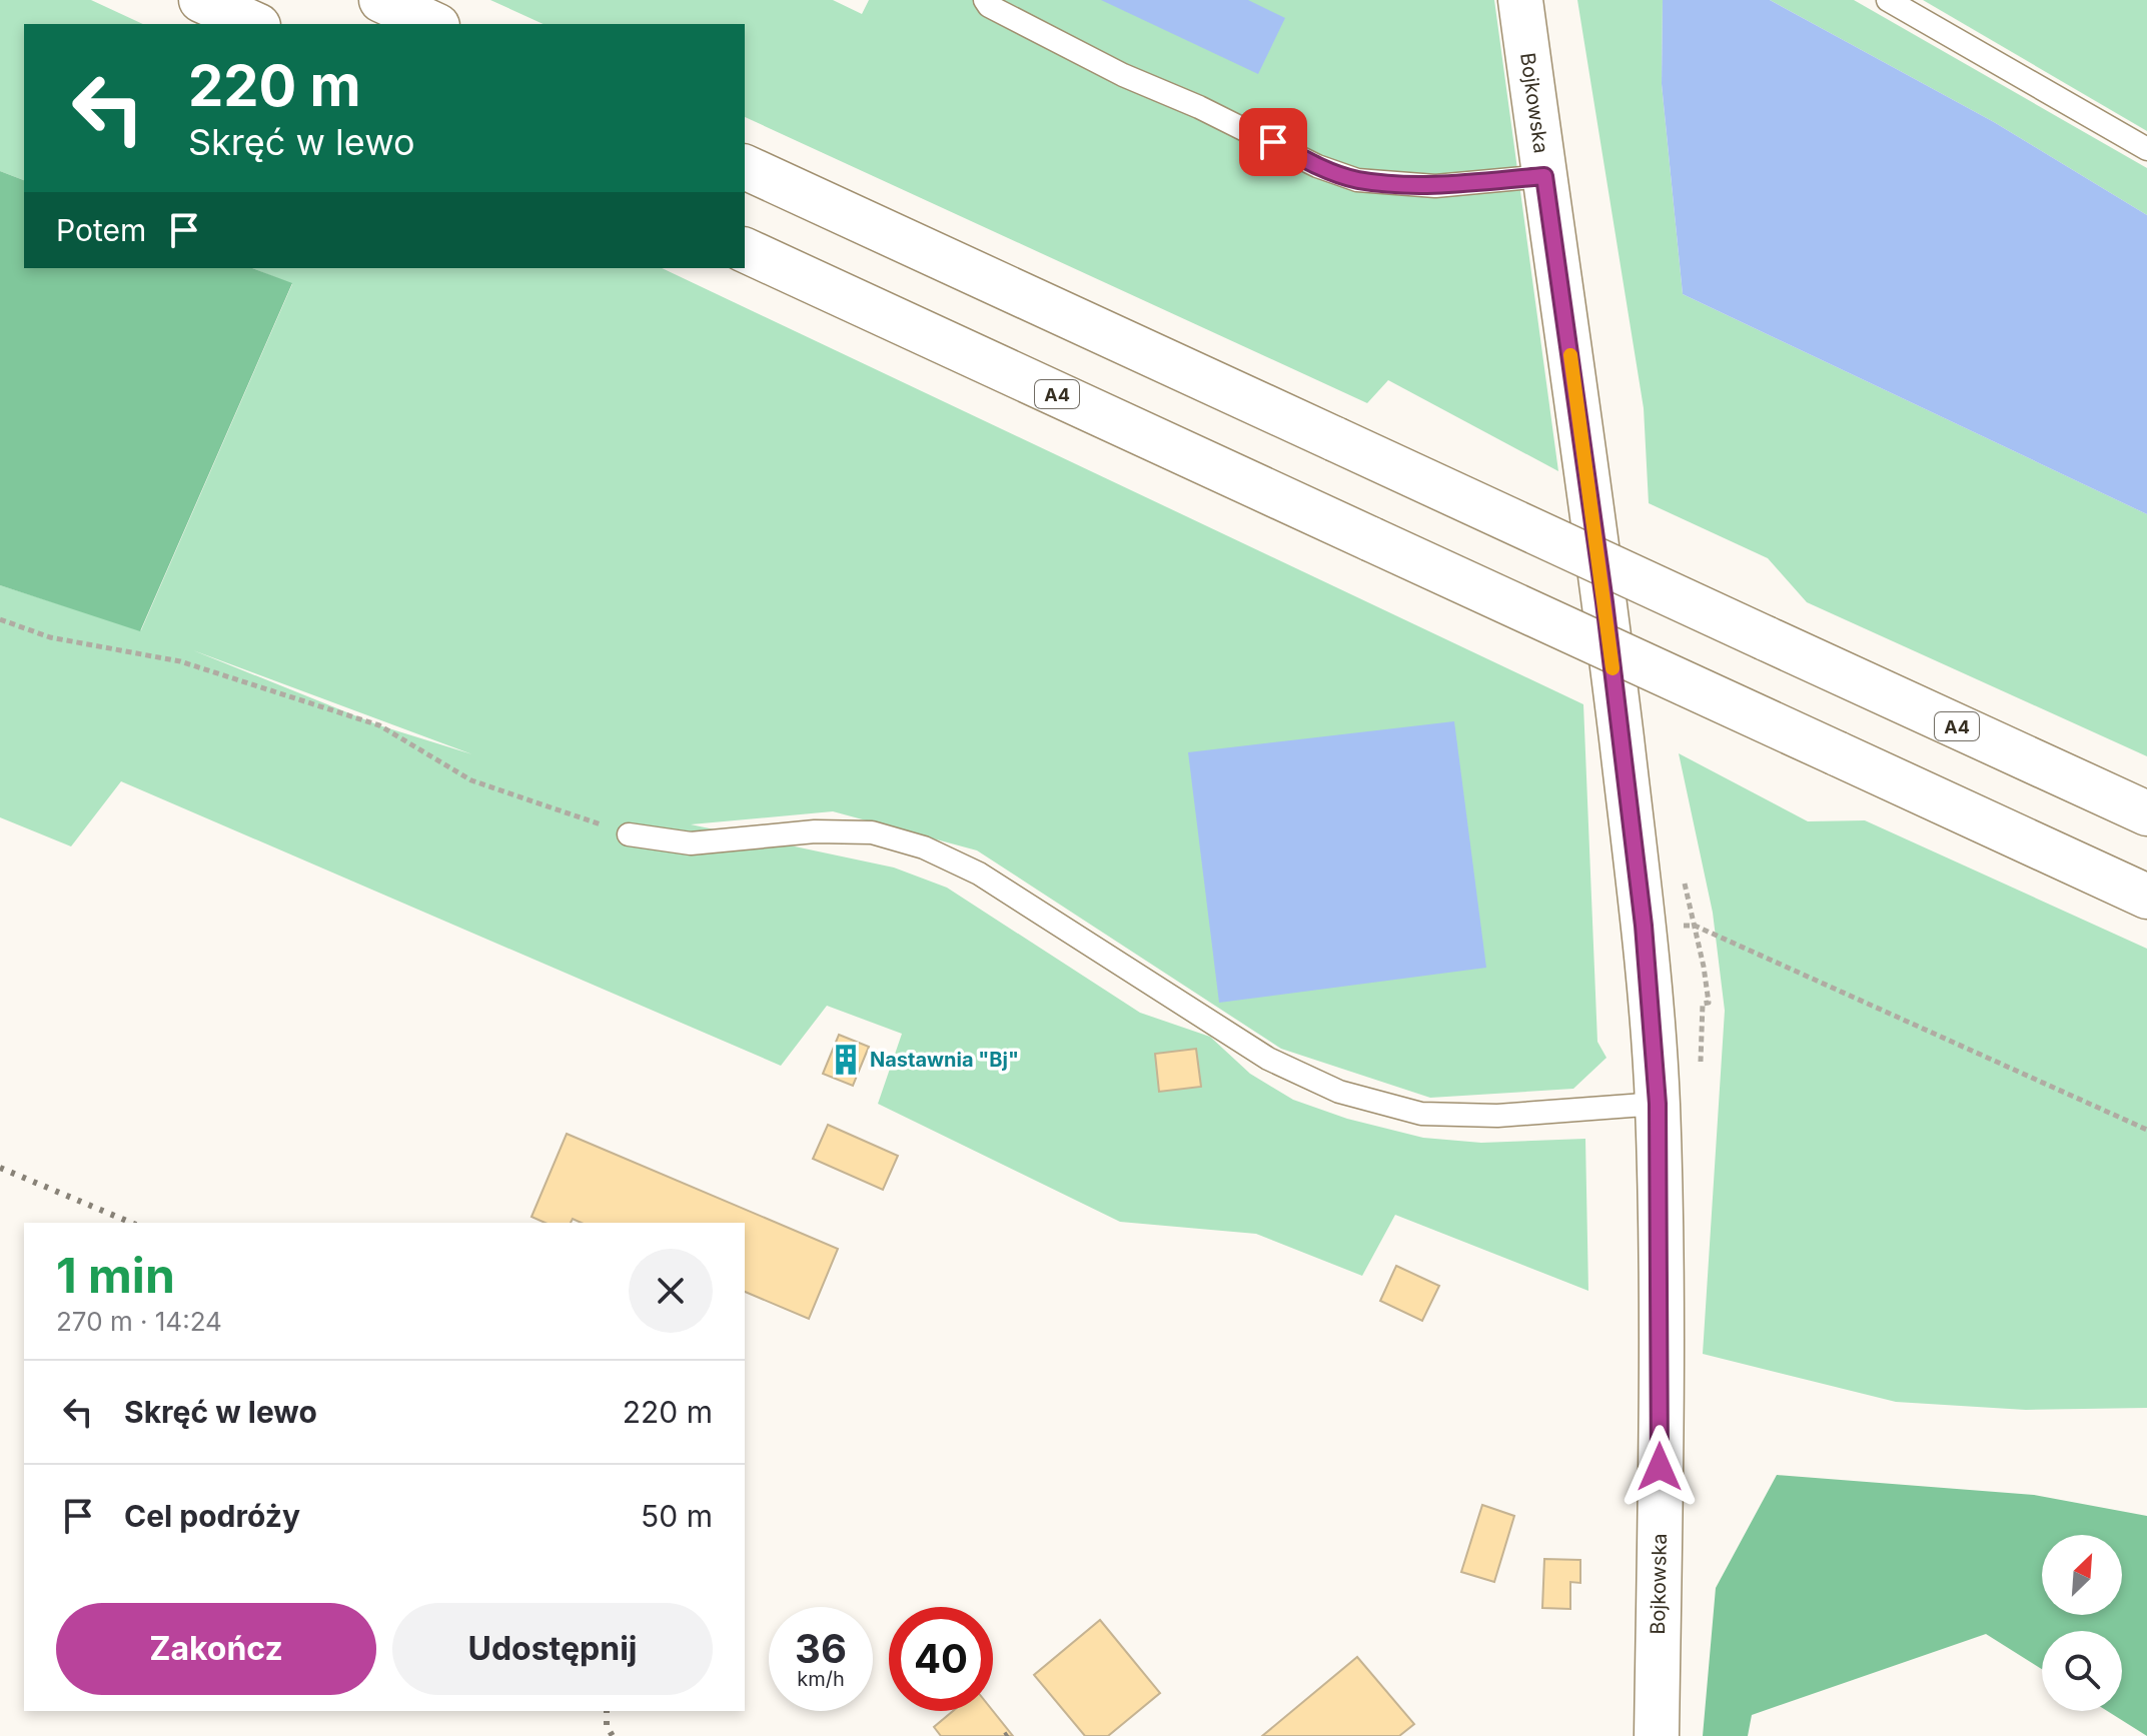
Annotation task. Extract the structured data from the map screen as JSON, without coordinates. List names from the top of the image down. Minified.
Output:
{"streets":{"main road":["Bojkowska","A4"]},"places":{"building":["Nastawnia \"Bj\""]},"north":"top right","page":{"turn":["220 m","Skręć w lewo"],"then":"Potem","heading":["1 min","270 m · 14:24"],"list":[{"name":"Skręć w lewo","value":"220 m"},{"name":"Cel podróży","value":"50 m"}],"buttons":["Zakończ","Udostępnij"],"speed":"36 km/h","limit":"40"}}
